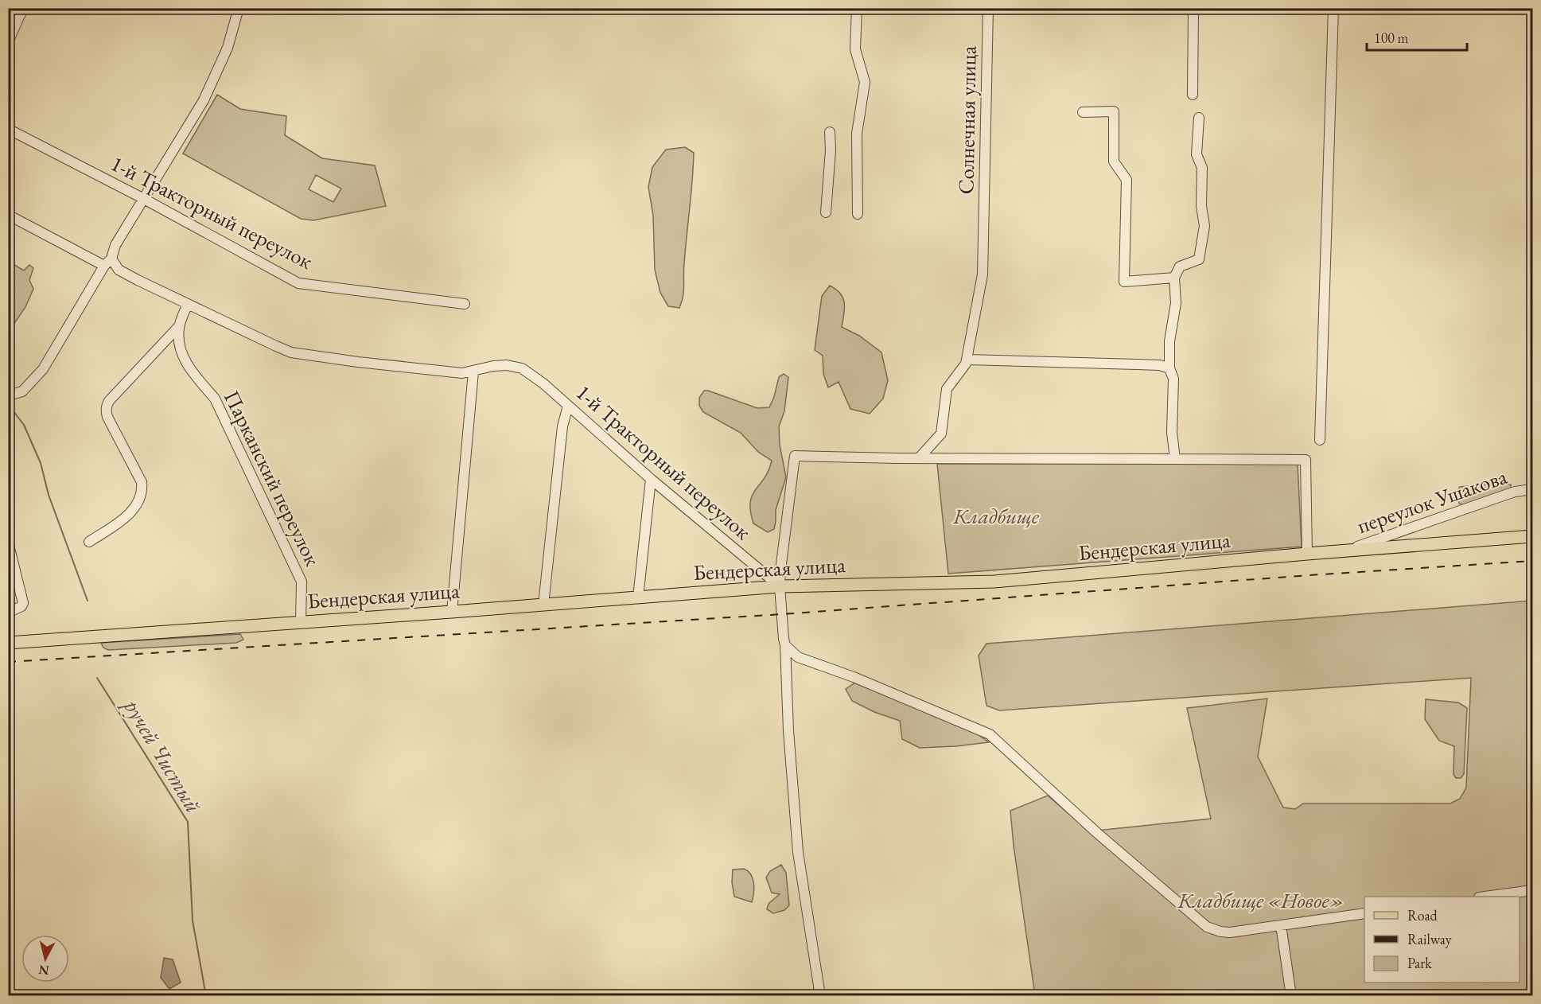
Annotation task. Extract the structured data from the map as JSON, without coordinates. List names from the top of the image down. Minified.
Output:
{"streets":{"main road":["Бендерская улица"],"street":["Солнечная улица","1-й Тракторный переулок","Парканский переулок","переулок Ушакова"]},"crossings":[["1-й Тракторный переулок","Бендерская улица"],["Парканский переулок","Бендерская улица"],["переулок Ушакова","Бендерская улица"]],"water":["ручей Чистый"],"parks":["Кладбище","Кладбище «Новое»"],"legend":["Road","Railway","Park"],"scale_bar":"100 m","north":"bottom"}
